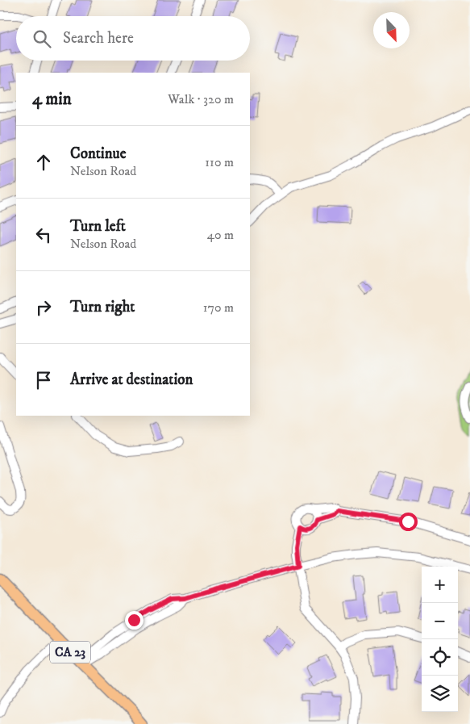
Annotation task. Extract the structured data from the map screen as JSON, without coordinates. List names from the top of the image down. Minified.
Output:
{"streets":{"main road":["CA 23"]},"north":"bottom right","page":{"search":"Search here","heading":["4 min","Walk · 320 m"],"list":[["Continue","Nelson Road","110 m"],["Turn left","Nelson Road","40 m"],["Turn right","170 m"],"Arrive at destination"],"map_buttons":["+","−"]}}
